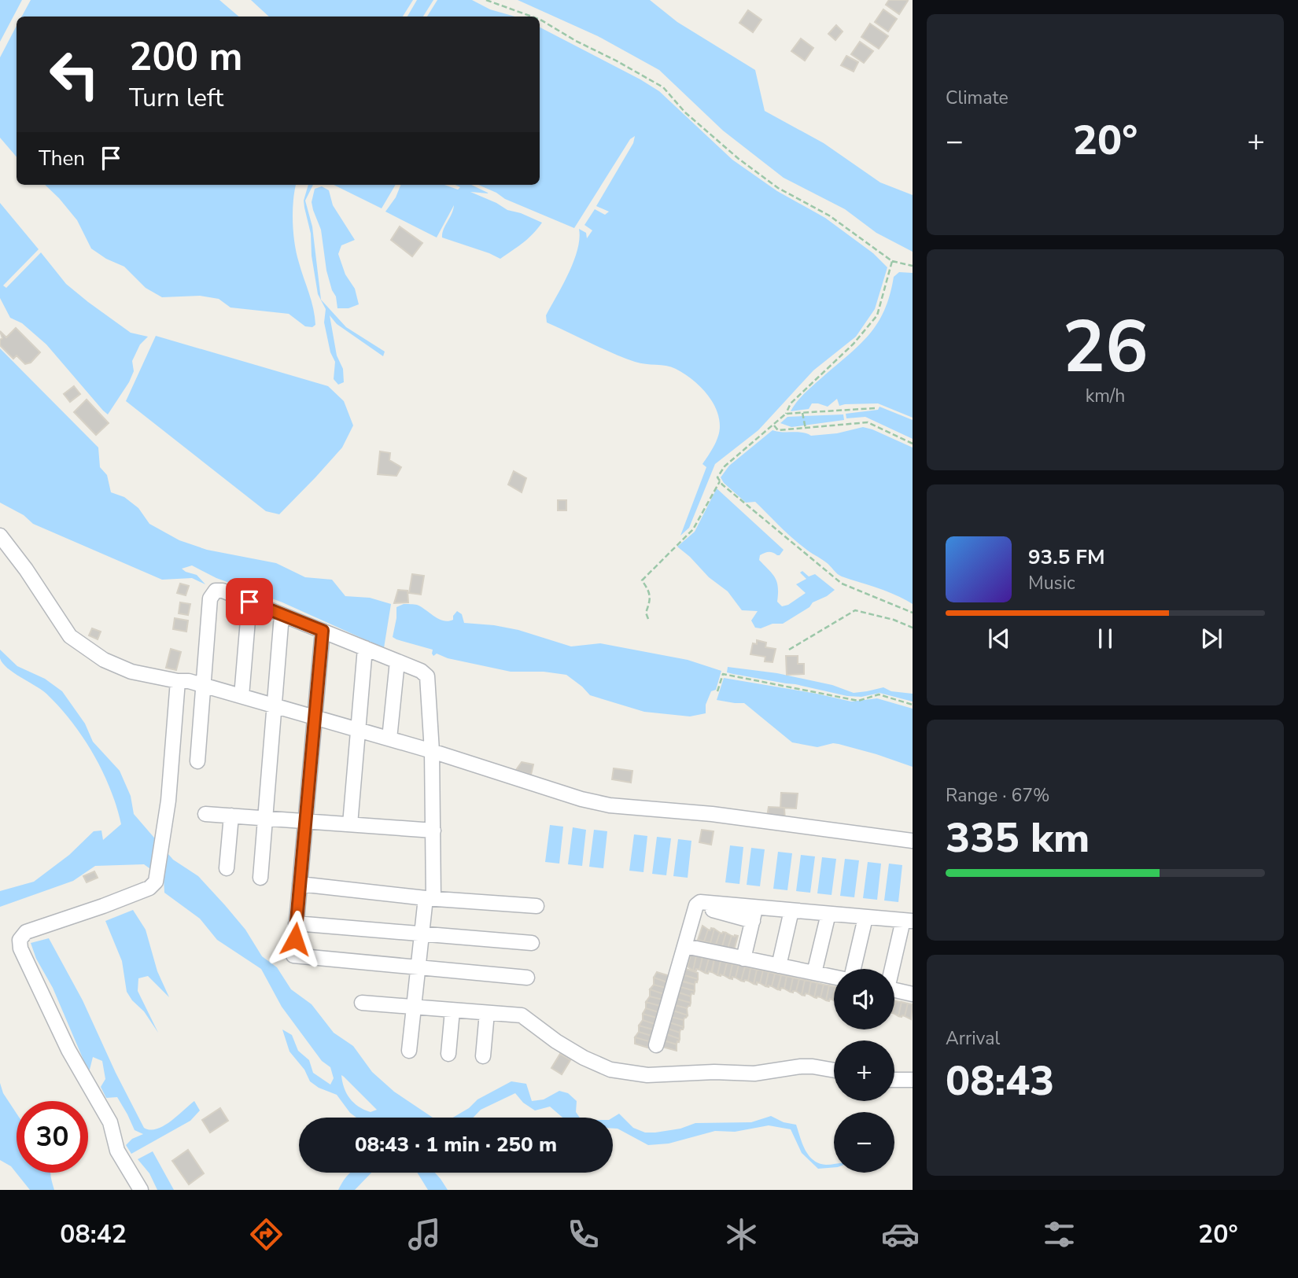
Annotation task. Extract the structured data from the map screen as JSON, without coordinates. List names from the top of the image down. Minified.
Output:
{"page":{"tile":["Climate",["26","km/h"],["Range · 67%","335 km"],["Arrival","08:43"]],"turn":["200 m","Turn left"],"heat":["−","20°","+"],"then":"Then","song":["93.5 FM","Music"],"map_buttons":["+","−"],"limit":"30","trip":"08:43 · 1 min · 250 m","tabs":["08:42","20°"]}}
